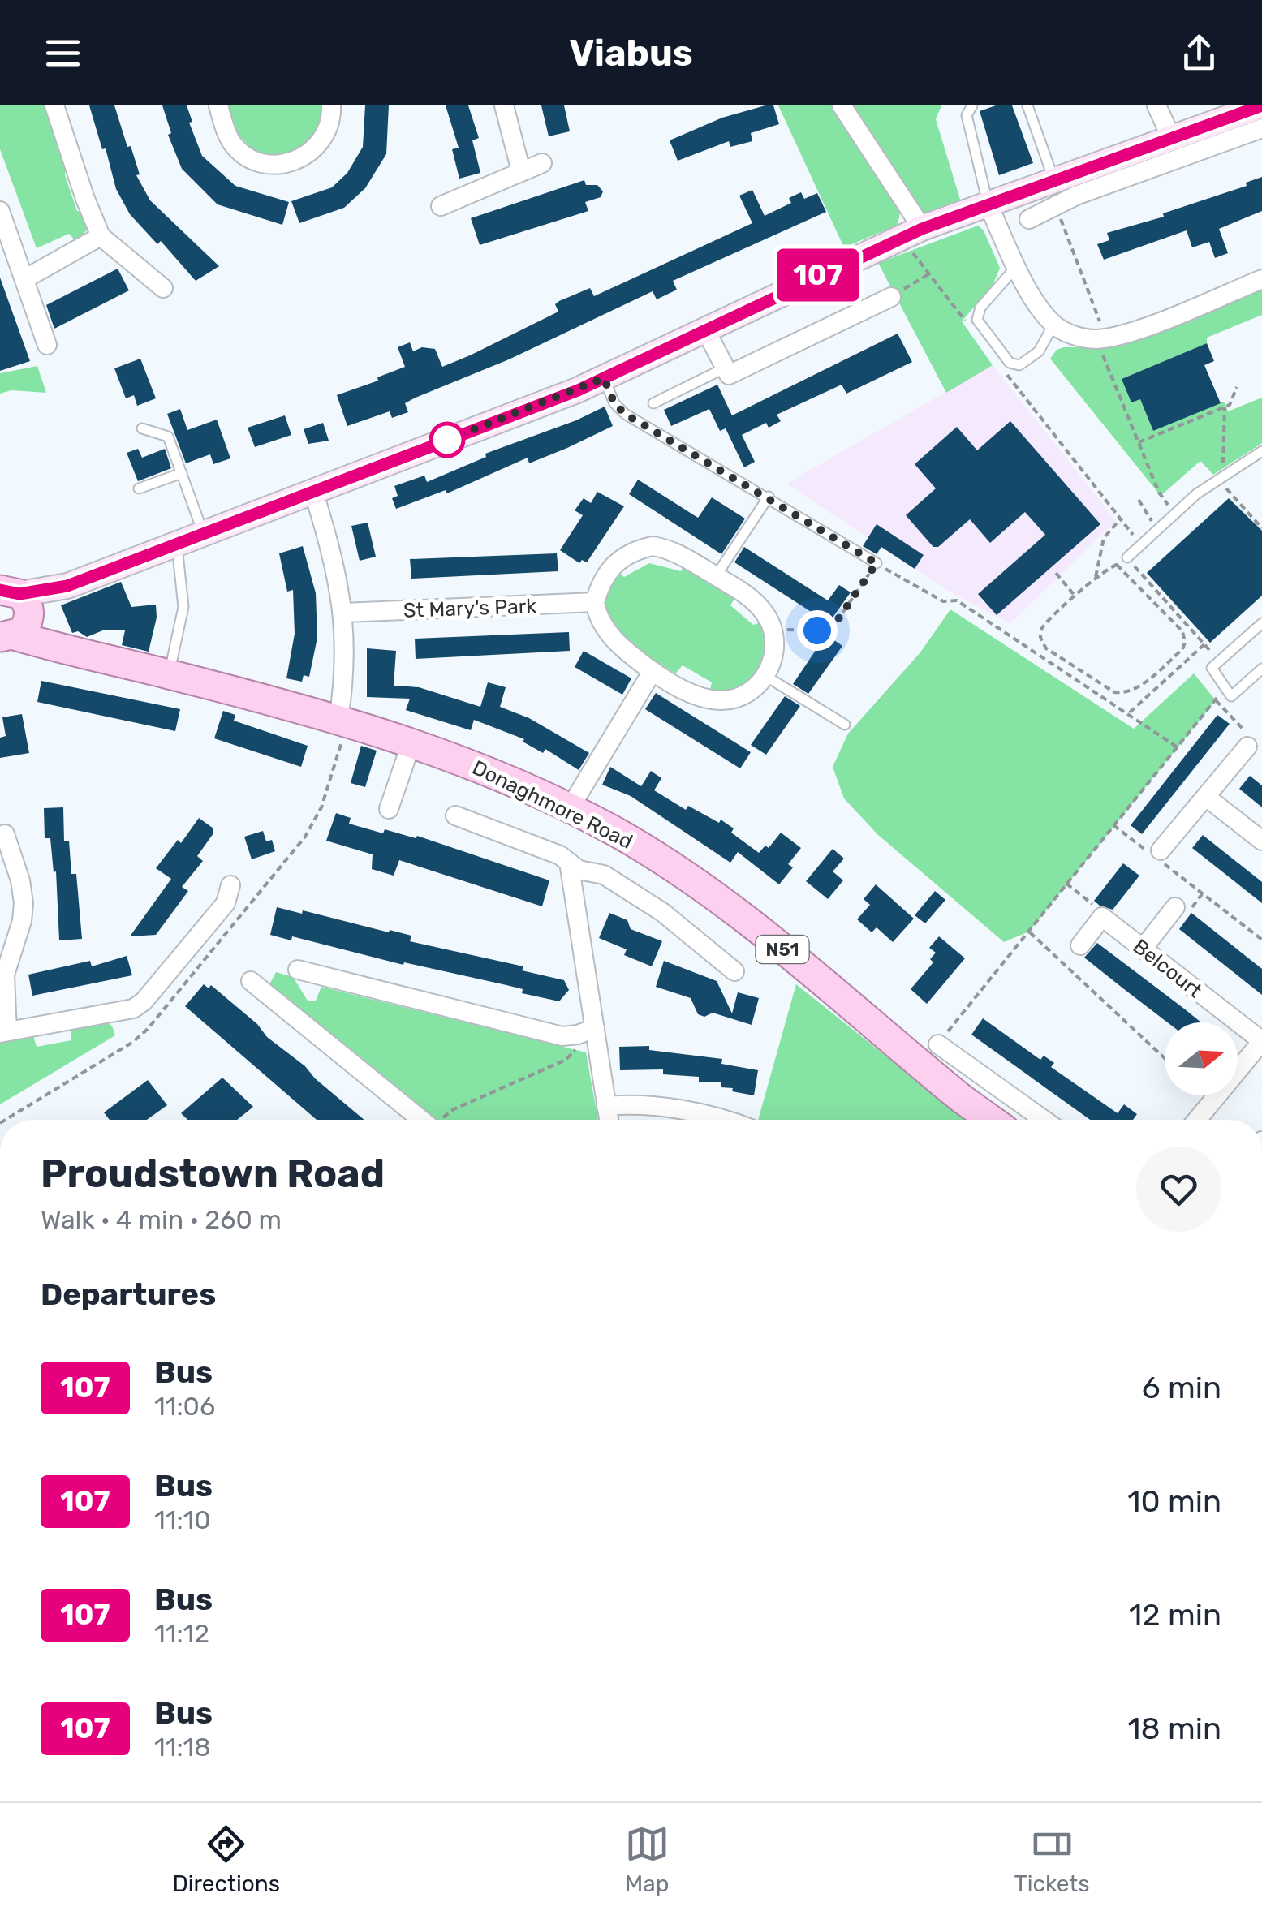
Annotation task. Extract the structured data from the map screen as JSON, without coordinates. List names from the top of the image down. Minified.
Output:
{"streets":{"main road":["Donaghmore Road","N51"],"street":["St Mary's Park","Belcourt"]},"lines":["bus line 107"],"north":"right","page":{"header":"Viabus","on_map":"107","heading":[["Proudstown Road","Walk · 4 min · 260 m"],"Departures"],"list":[{"mark":"107","name":"Bus","note":"11:06","value":"6 min"},{"mark":"107","name":"Bus","note":"11:10","value":"10 min"},{"mark":"107","name":"Bus","note":"11:12","value":"12 min"},{"mark":"107","name":"Bus","note":"11:18","value":"18 min"}],"tabs":["Directions","Map","Tickets"]}}
